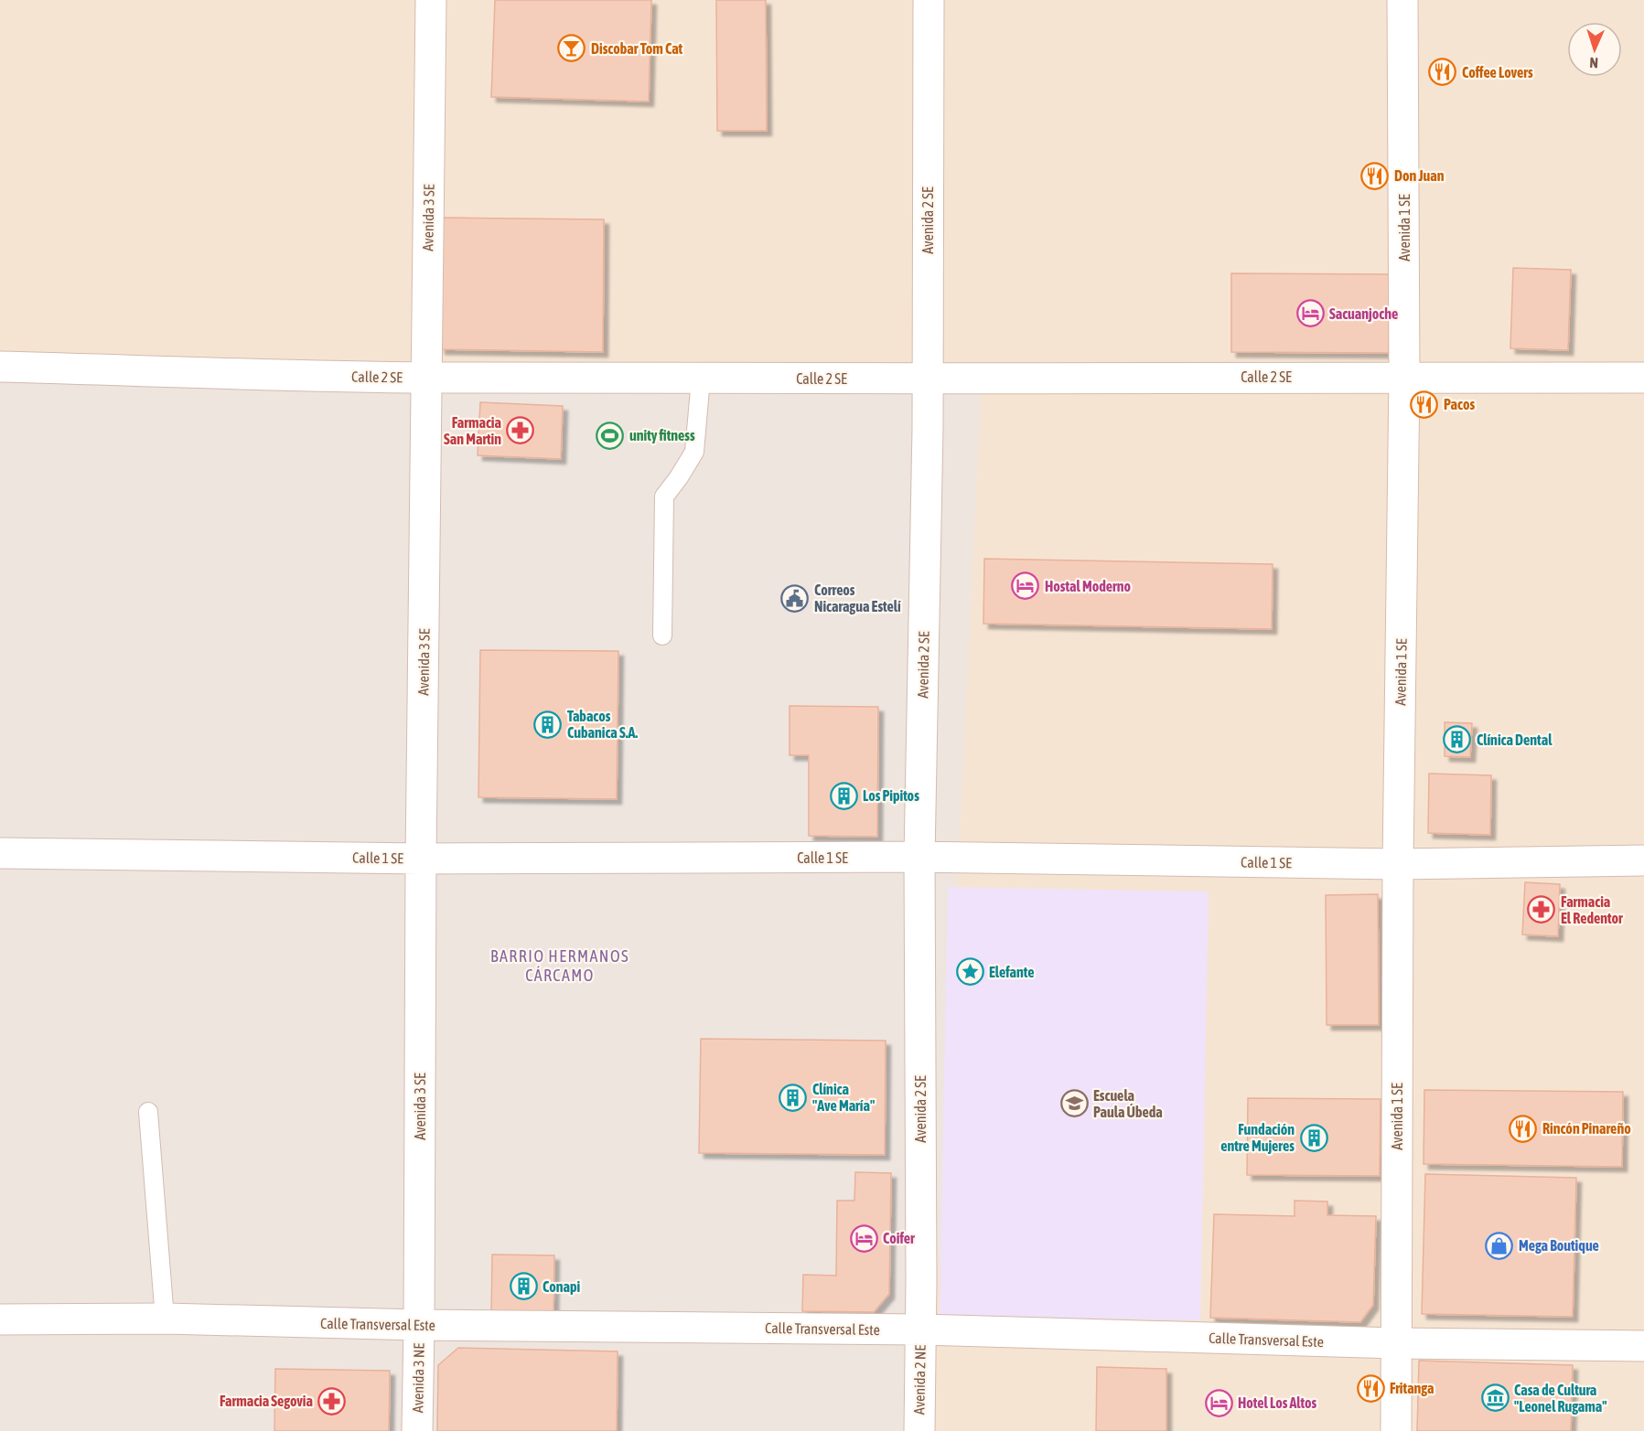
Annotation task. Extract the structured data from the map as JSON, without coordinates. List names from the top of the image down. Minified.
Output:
{"streets":{"street":["Avenida 3 SE","Avenida 2 SE","Avenida 1 SE","Calle 2 SE","Calle 1 SE","Calle Transversal Este","Avenida 3 NE","Avenida 2 NE"]},"crossings":[["Avenida 3 SE","Calle 2 SE"],["Avenida 3 SE","Calle 1 SE"],["Avenida 3 SE","Calle Transversal Este"],["Avenida 3 SE","Avenida 3 NE"],["Avenida 2 SE","Calle 2 SE"],["Avenida 2 SE","Calle 1 SE"],["Avenida 2 SE","Calle Transversal Este"],["Avenida 2 SE","Avenida 2 NE"],["Avenida 1 SE","Calle 2 SE"],["Avenida 1 SE","Calle 1 SE"],["Avenida 1 SE","Calle Transversal Este"],["Calle Transversal Este","Avenida 3 NE"],["Calle Transversal Este","Avenida 2 NE"]],"districts":["BARRIO HERMANOS CÁRCAMO"],"places":{"bar":["Discobar Tom Cat"],"restaurant":["Coffee Lovers","Don Juan","Pacos","Rincón Pinareño","Fritanga"],"hotel":["Sacuanjoche","Hostal Moderno","Coifer","Hotel Los Altos"],"pharmacy":["Farmacia San Martin","Farmacia El Redentor","Farmacia Segovia"],"sports":["unity fitness"],"public building":["Correos Nicaragua Estelí"],"building":["Tabacos Cubanica S.A.","Clínica Dental","Los Pipitos","Clínica \"Ave María\"","Fundación entre Mujeres","Conapi"],"place":["Elefante"],"school or university":["Escuela Paula Úbeda"],"shop":["Mega Boutique"],"museum":["Casa de Cultura \"Leonel Rugama\""]},"north":"bottom"}
